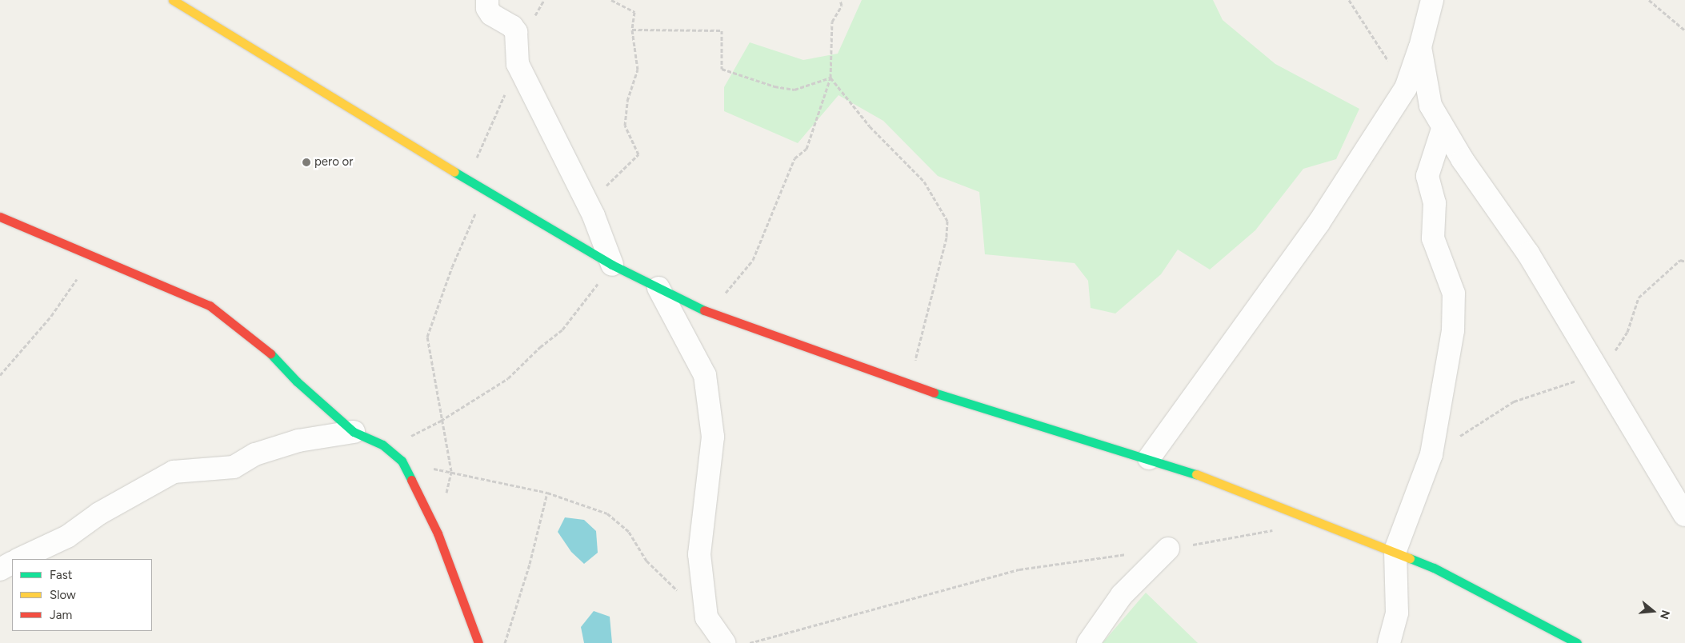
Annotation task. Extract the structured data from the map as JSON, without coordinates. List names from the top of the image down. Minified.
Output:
{"places":["pero or"],"legend":["Fast","Slow","Jam"],"north":"right"}
